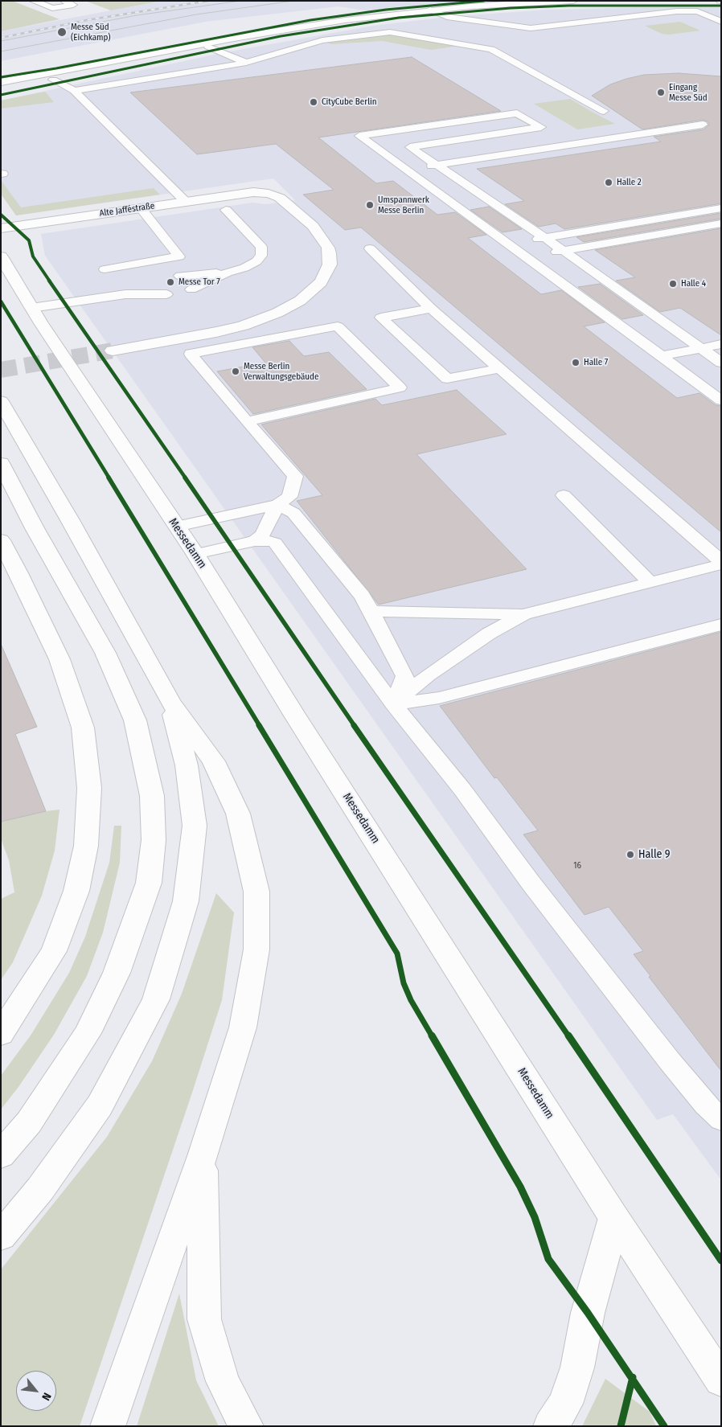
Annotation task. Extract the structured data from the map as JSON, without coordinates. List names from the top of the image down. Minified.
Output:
{"streets":{"main road":["Alte Jafféstraße","Messedamm"]},"places":["Messe Süd (Eichkamp)","Eingang Messe Süd","CityCube Berlin","Halle 2","Umspannwerk Messe Berlin","Messe Tor 7","Halle 4","Halle 7","Messe Berlin Verwaltungsgebäude","Halle 9"],"house_numbers":["16"],"north":"bottom right"}
